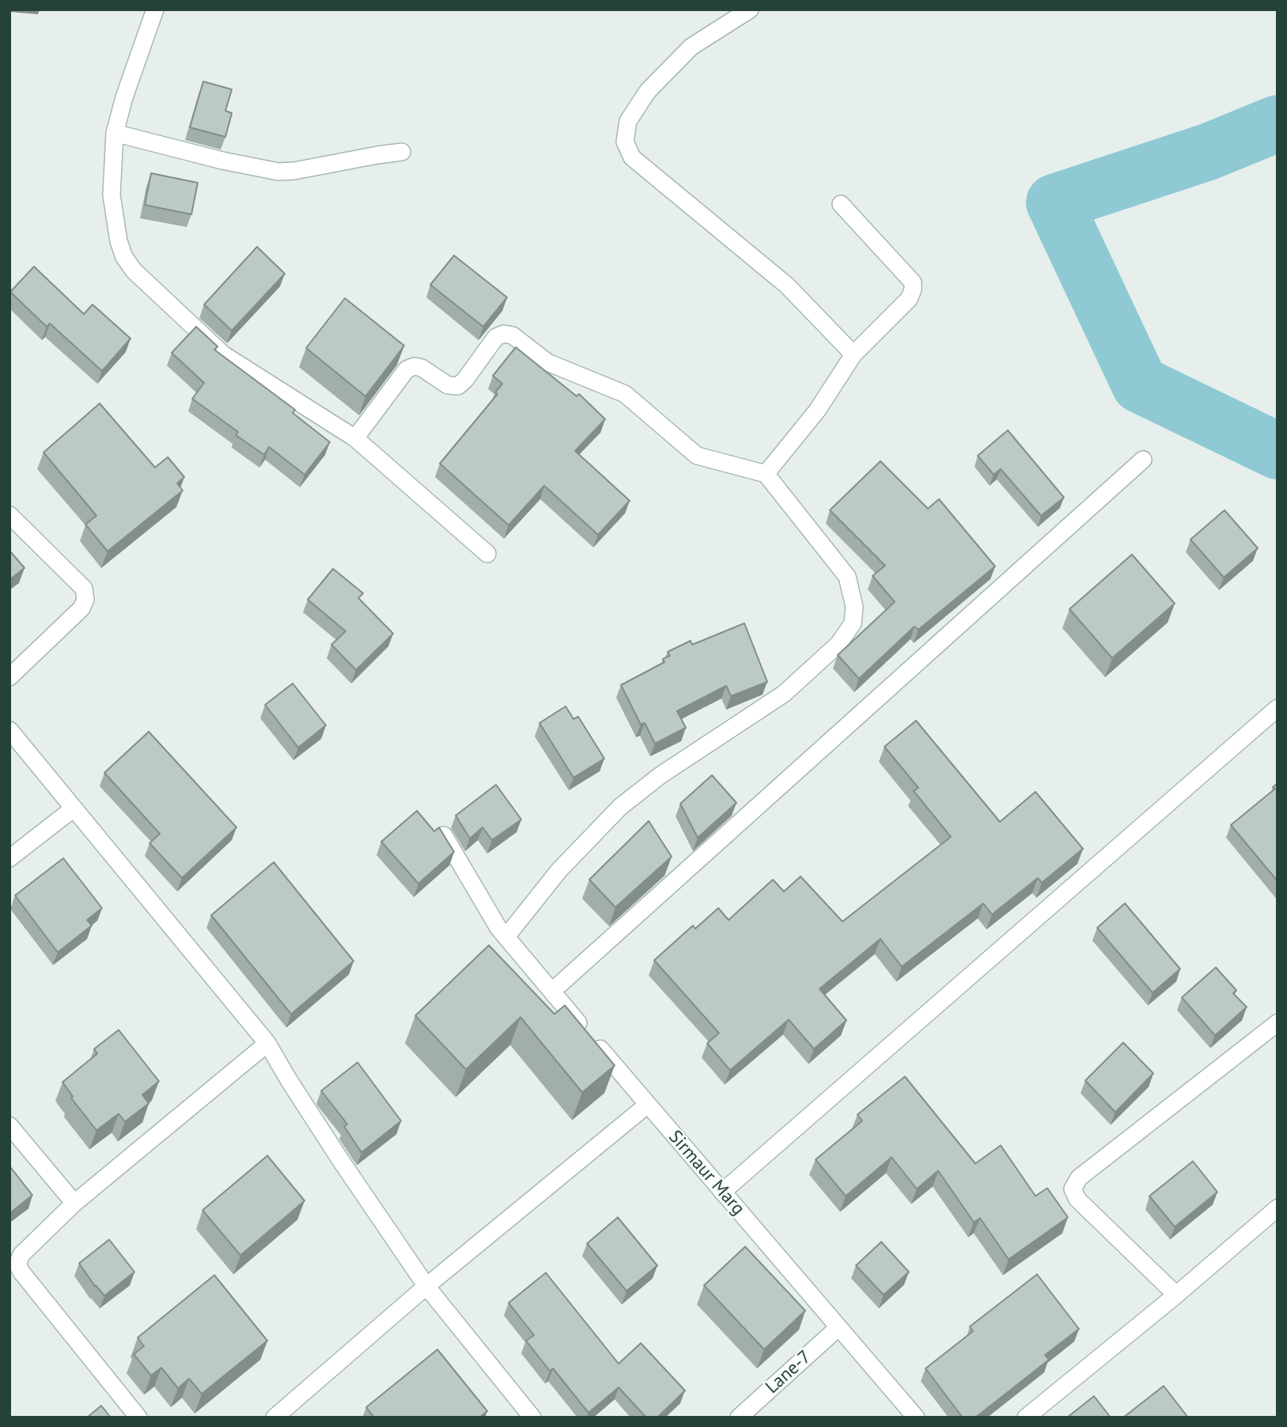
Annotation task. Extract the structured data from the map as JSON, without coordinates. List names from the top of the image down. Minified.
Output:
{"streets":{"street":["Sirmaur Marg","Lane-7"]},"crossings":[["Sirmaur Marg","Lane-7"]]}
